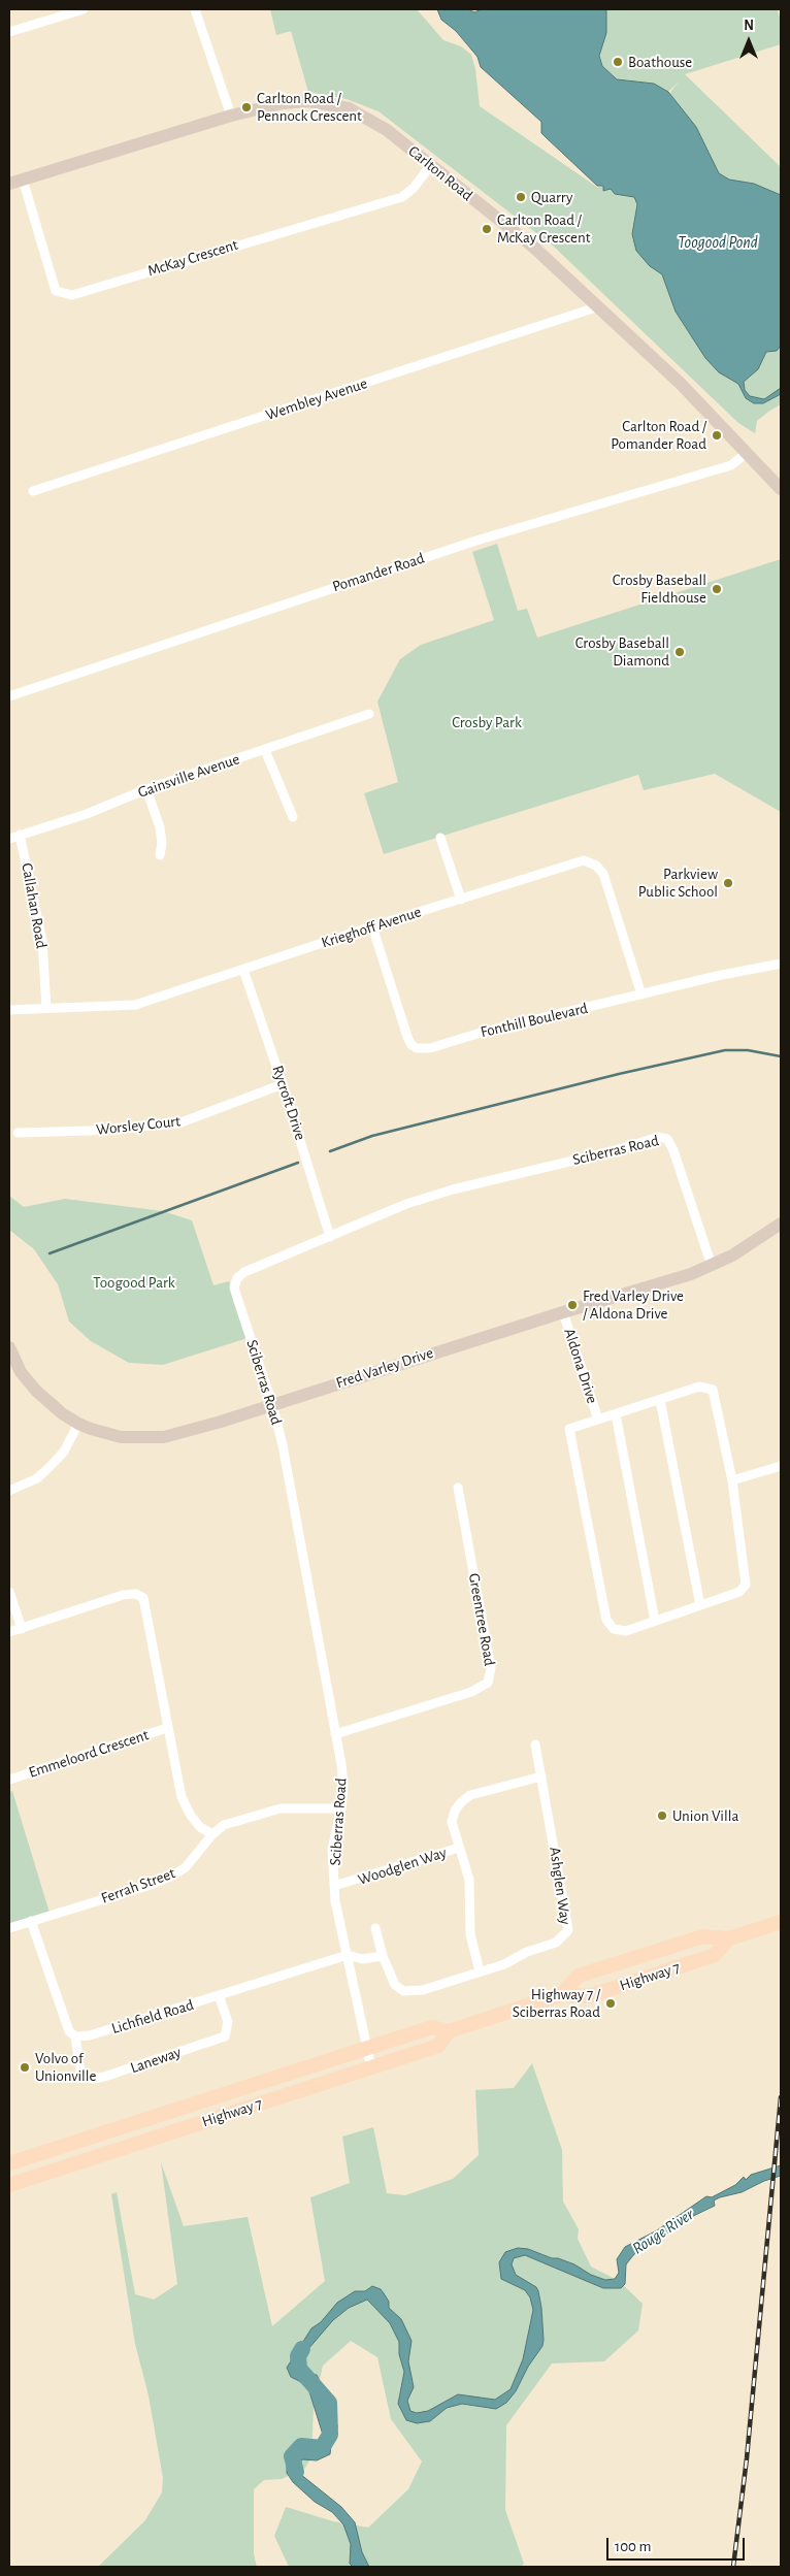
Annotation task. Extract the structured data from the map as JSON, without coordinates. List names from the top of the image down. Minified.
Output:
{"streets":{"main road":["Carlton Road","Fred Varley Drive","Highway 7"],"street":["McKay Crescent","Wembley Avenue","Pomander Road","Gainsville Avenue","Callahan Road","Krieghoff Avenue","Fonthill Boulevard","Rycroft Drive","Worsley Court","Sciberras Road","Aldona Drive","Greentree Road","Emmeloord Crescent","Woodglen Way","Ferrah Street","Ashglen Way","Lichfield Road","Laneway"]},"crossings":[["Carlton Road","McKay Crescent"],["Carlton Road","Wembley Avenue"],["Carlton Road","Pomander Road"],["Gainsville Avenue","Callahan Road"],["Callahan Road","Krieghoff Avenue"],["Krieghoff Avenue","Fonthill Boulevard"],["Krieghoff Avenue","Rycroft Drive"],["Rycroft Drive","Worsley Court"],["Rycroft Drive","Sciberras Road"],["Sciberras Road","Fred Varley Drive"],["Sciberras Road","Greentree Road"],["Sciberras Road","Woodglen Way"],["Sciberras Road","Ferrah Street"],["Sciberras Road","Highway 7"],["Sciberras Road","Lichfield Road"],["Aldona Drive","Fred Varley Drive"],["Emmeloord Crescent","Ferrah Street"],["Woodglen Way","Ashglen Way"],["Lichfield Road","Laneway"]],"water":["Toogood Pond","Rouge River"],"parks":["Crosby Park","Toogood Park"],"places":["Boathouse","Carlton Road / Pennock Crescent","Quarry","Carlton Road / McKay Crescent","Carlton Road / Pomander Road","Crosby Baseball Fieldhouse","Crosby Baseball Diamond","Parkview Public School","Fred Varley Drive / Aldona Drive","Union Villa","Highway 7 / Sciberras Road","Volvo of Unionville"],"scale_bar":"100 m","north":"top"}
